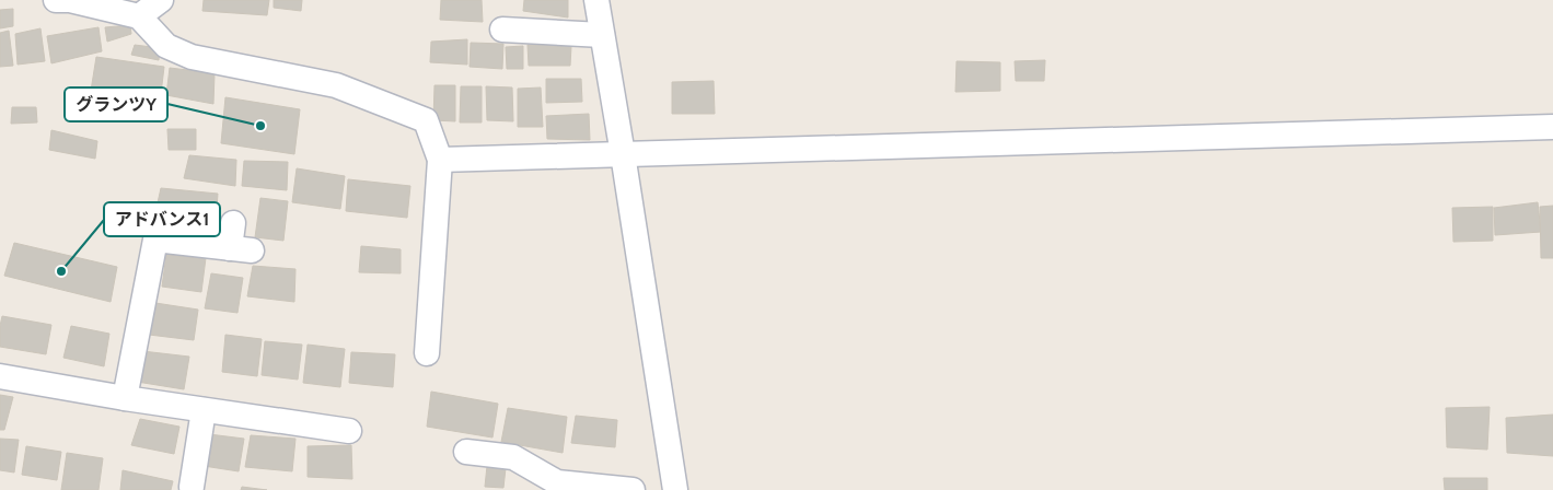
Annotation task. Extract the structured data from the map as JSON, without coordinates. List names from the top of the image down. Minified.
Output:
{"places":["グランツY","アドバンス1"]}
